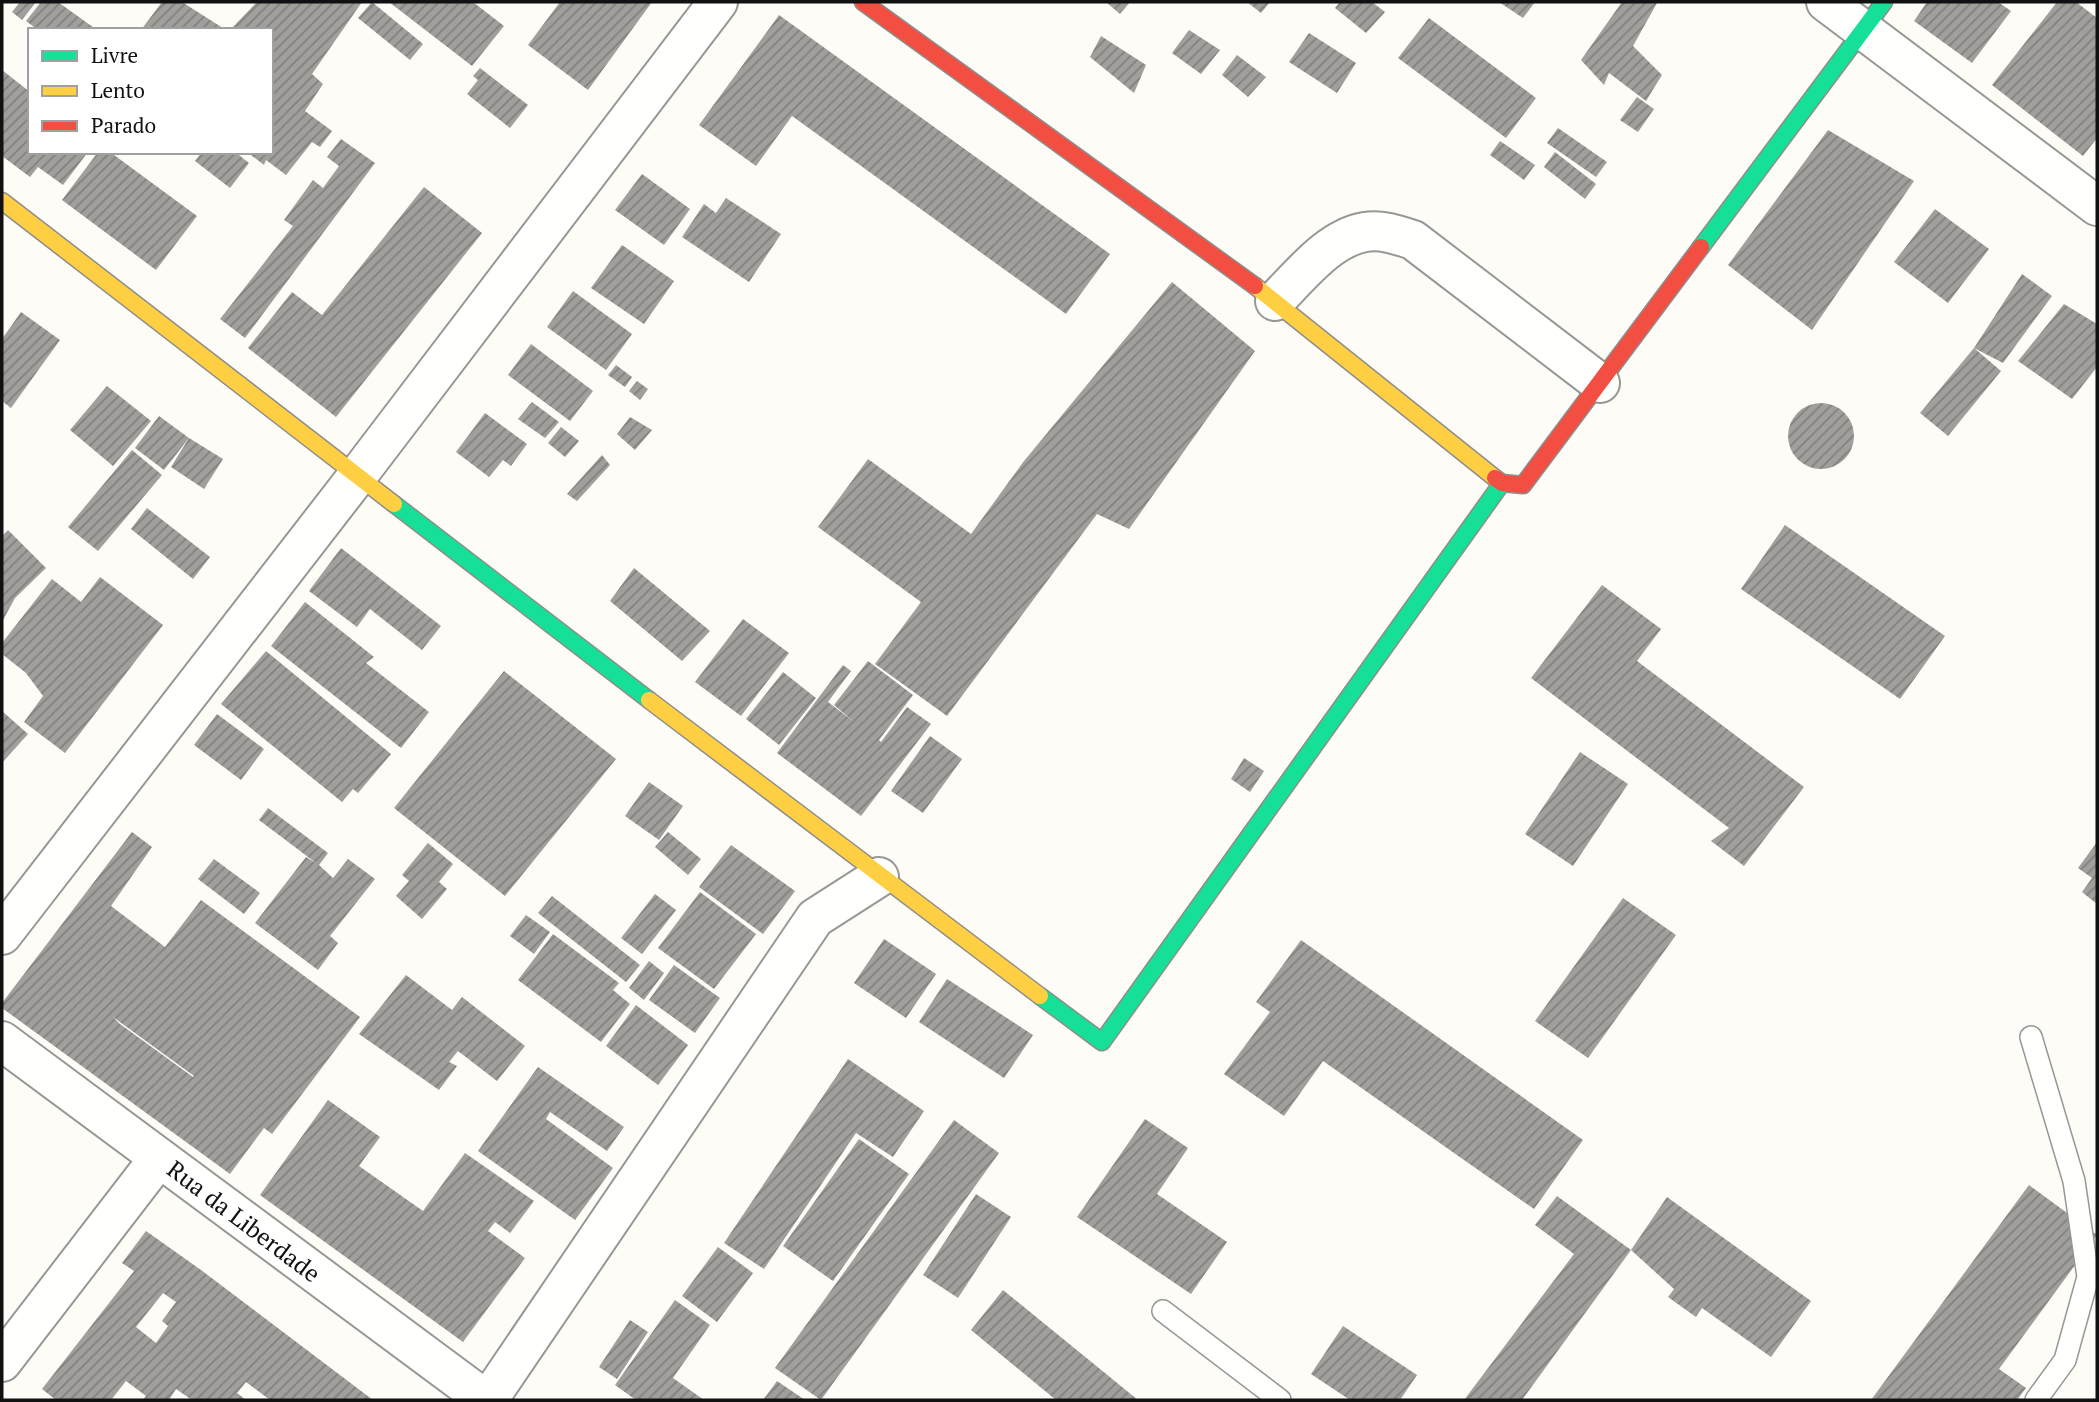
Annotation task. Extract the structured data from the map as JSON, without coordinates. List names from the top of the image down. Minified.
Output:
{"streets":{"street":["Rua da Liberdade"]},"legend":["Livre","Lento","Parado"]}
